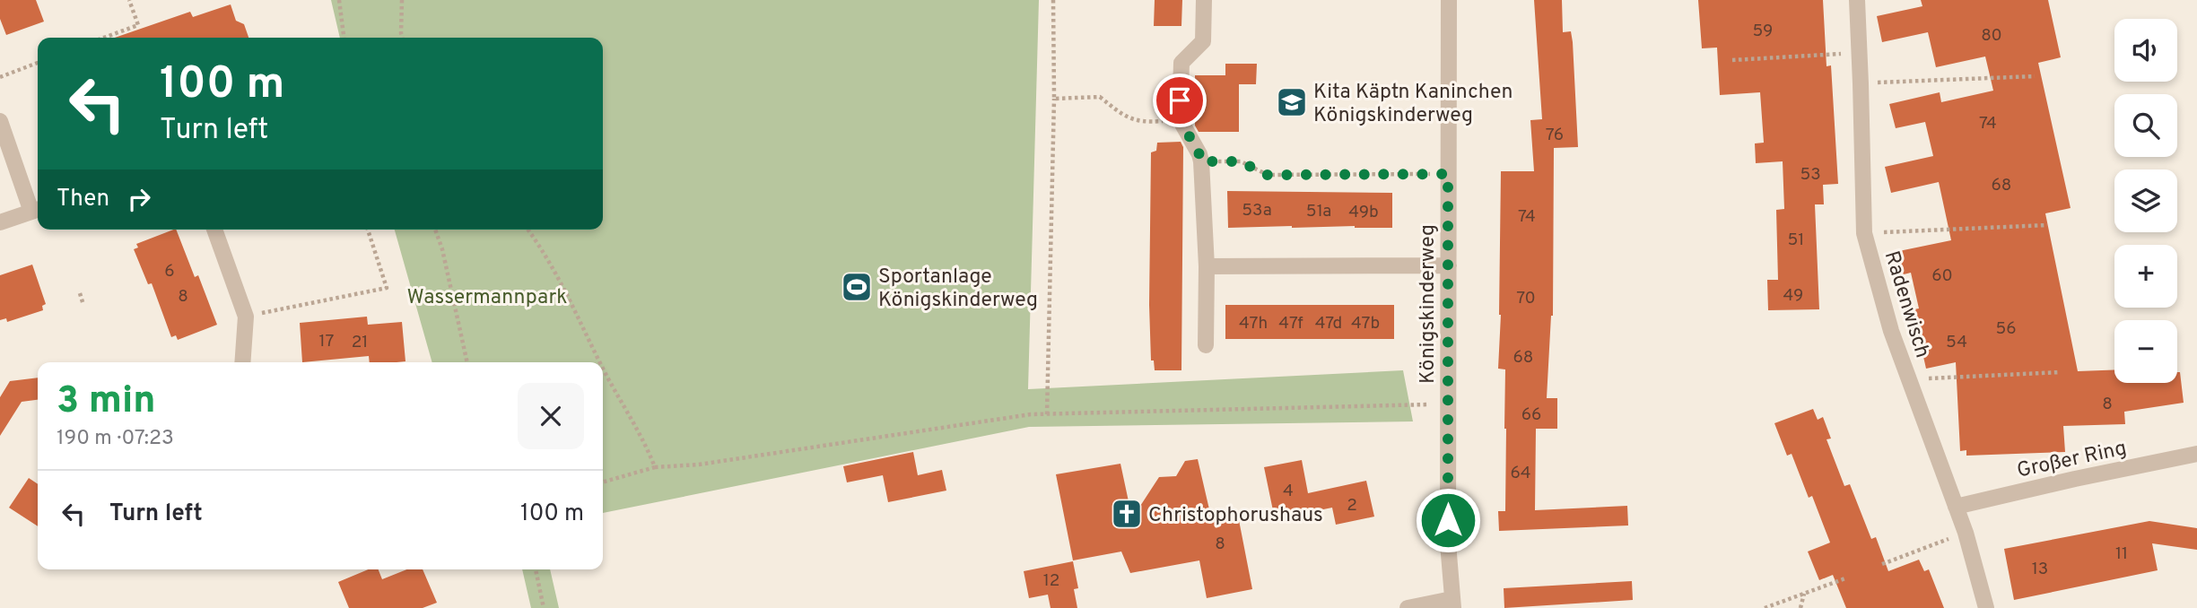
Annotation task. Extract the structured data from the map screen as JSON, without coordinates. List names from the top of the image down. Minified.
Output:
{"streets":{"street":["Königskinderweg","Radenwisch","Großer Ring"]},"crossings":[["Radenwisch","Großer Ring"]],"parks":["Wassermannpark"],"places":{"school or university":["Kita Käptn Kaninchen Königskinderweg"],"sports":["Sportanlage Königskinderweg"],"church":["Christophorushaus"]},"house_numbers":["59","80","74","76","53","68","53a","51a","49b","74","51","6","60","49","8","70","47h","47f","47d","47b","56","17","21","54","68","8","66","64","4","2","8","11","13","12"],"page":{"map_buttons":["+","−"],"turn":["100 m","Turn left"],"then":"Then","heading":["3 min","190 m · 07:23"],"list":[{"name":"Turn left","value":"100 m"}]}}
